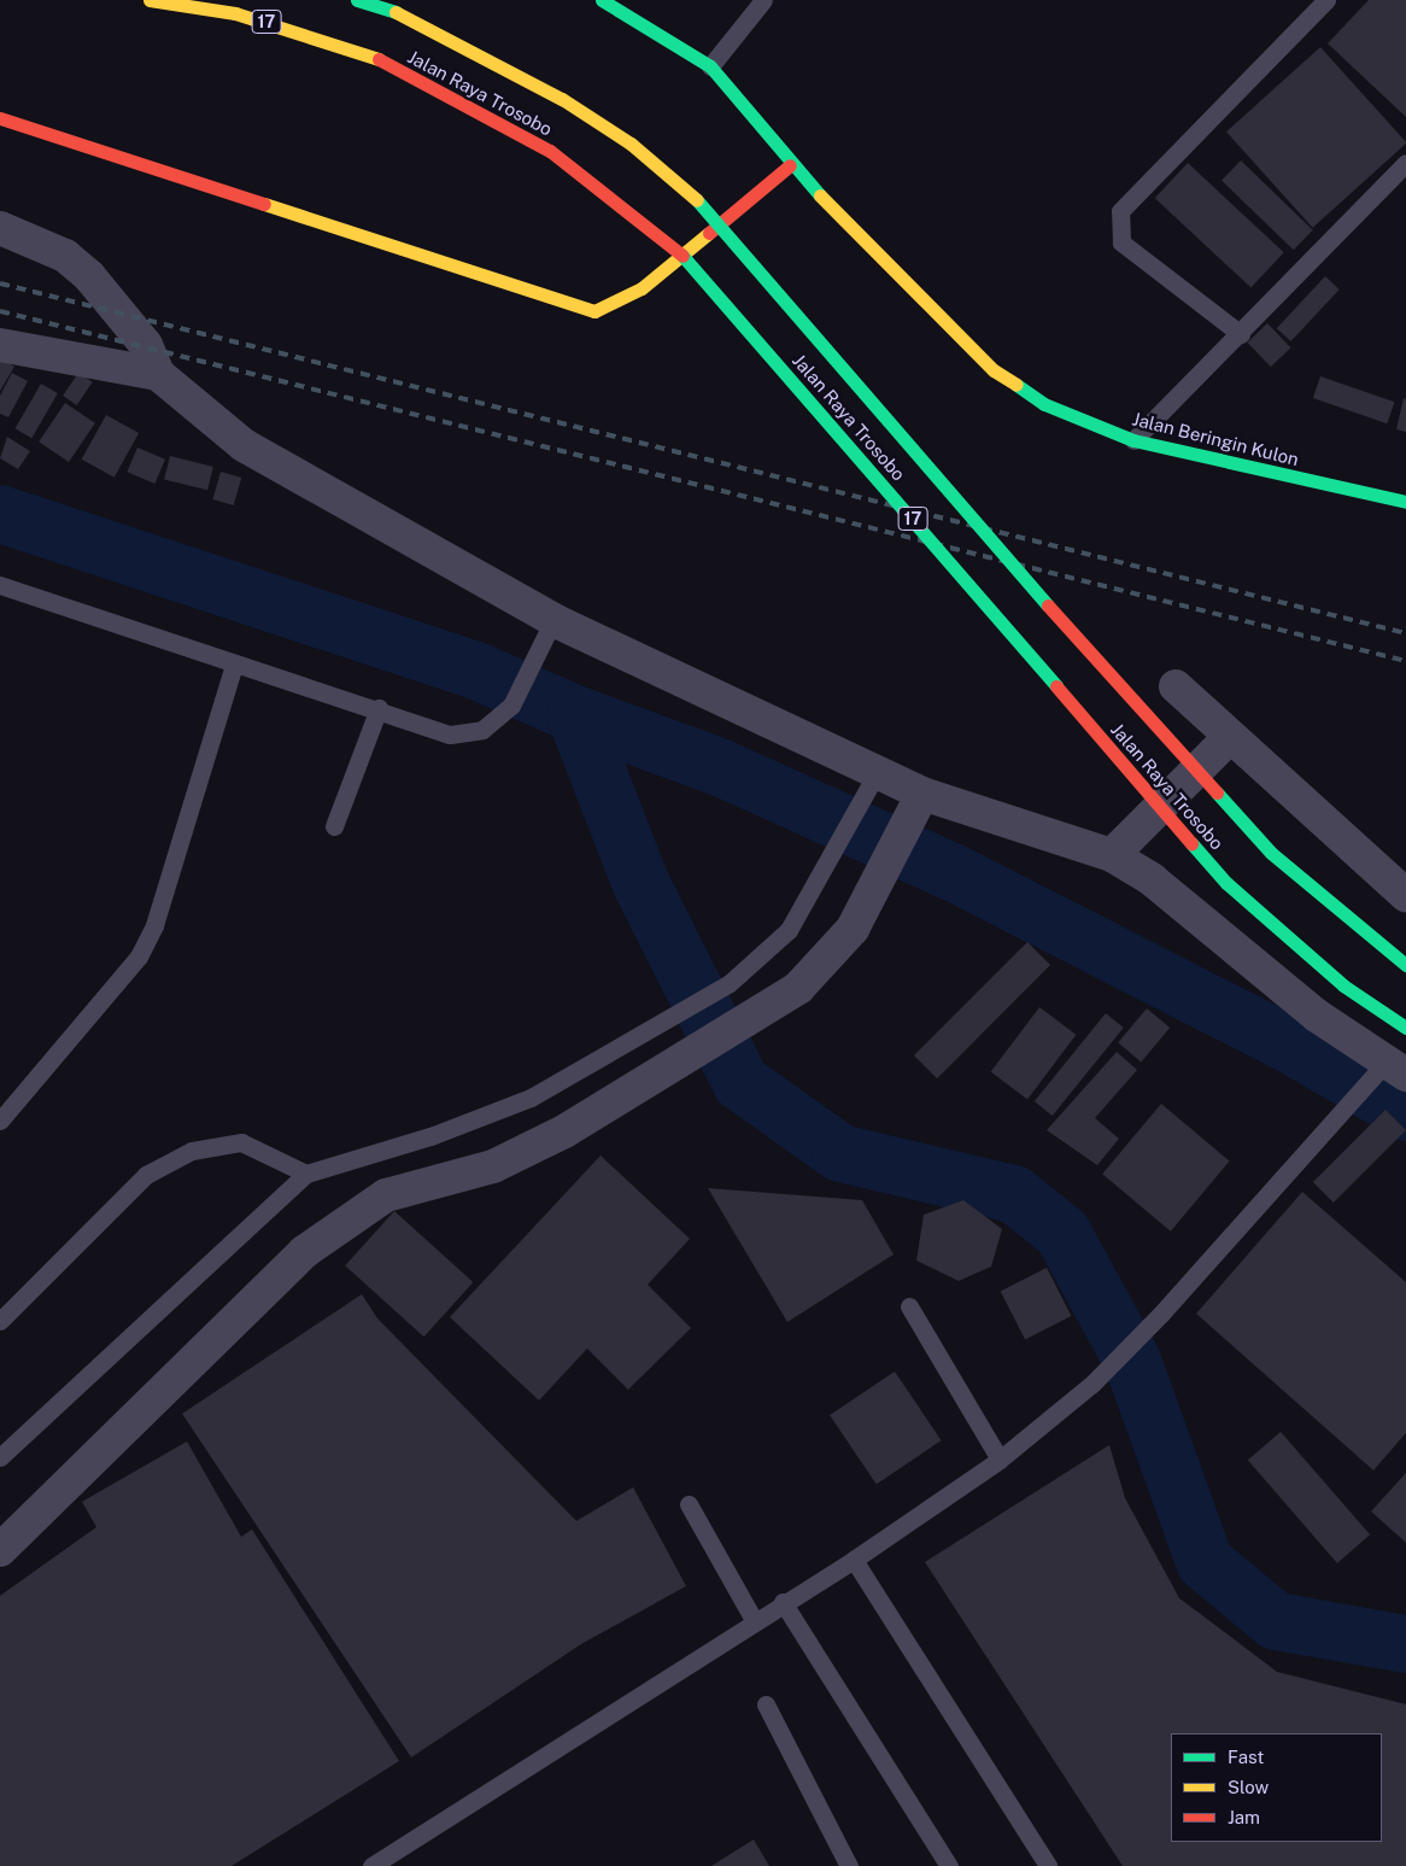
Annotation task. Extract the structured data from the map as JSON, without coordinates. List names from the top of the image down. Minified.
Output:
{"streets":{"main road":["17","Jalan Raya Trosobo","Jalan Beringin Kulon"]},"legend":["Fast","Slow","Jam"]}
